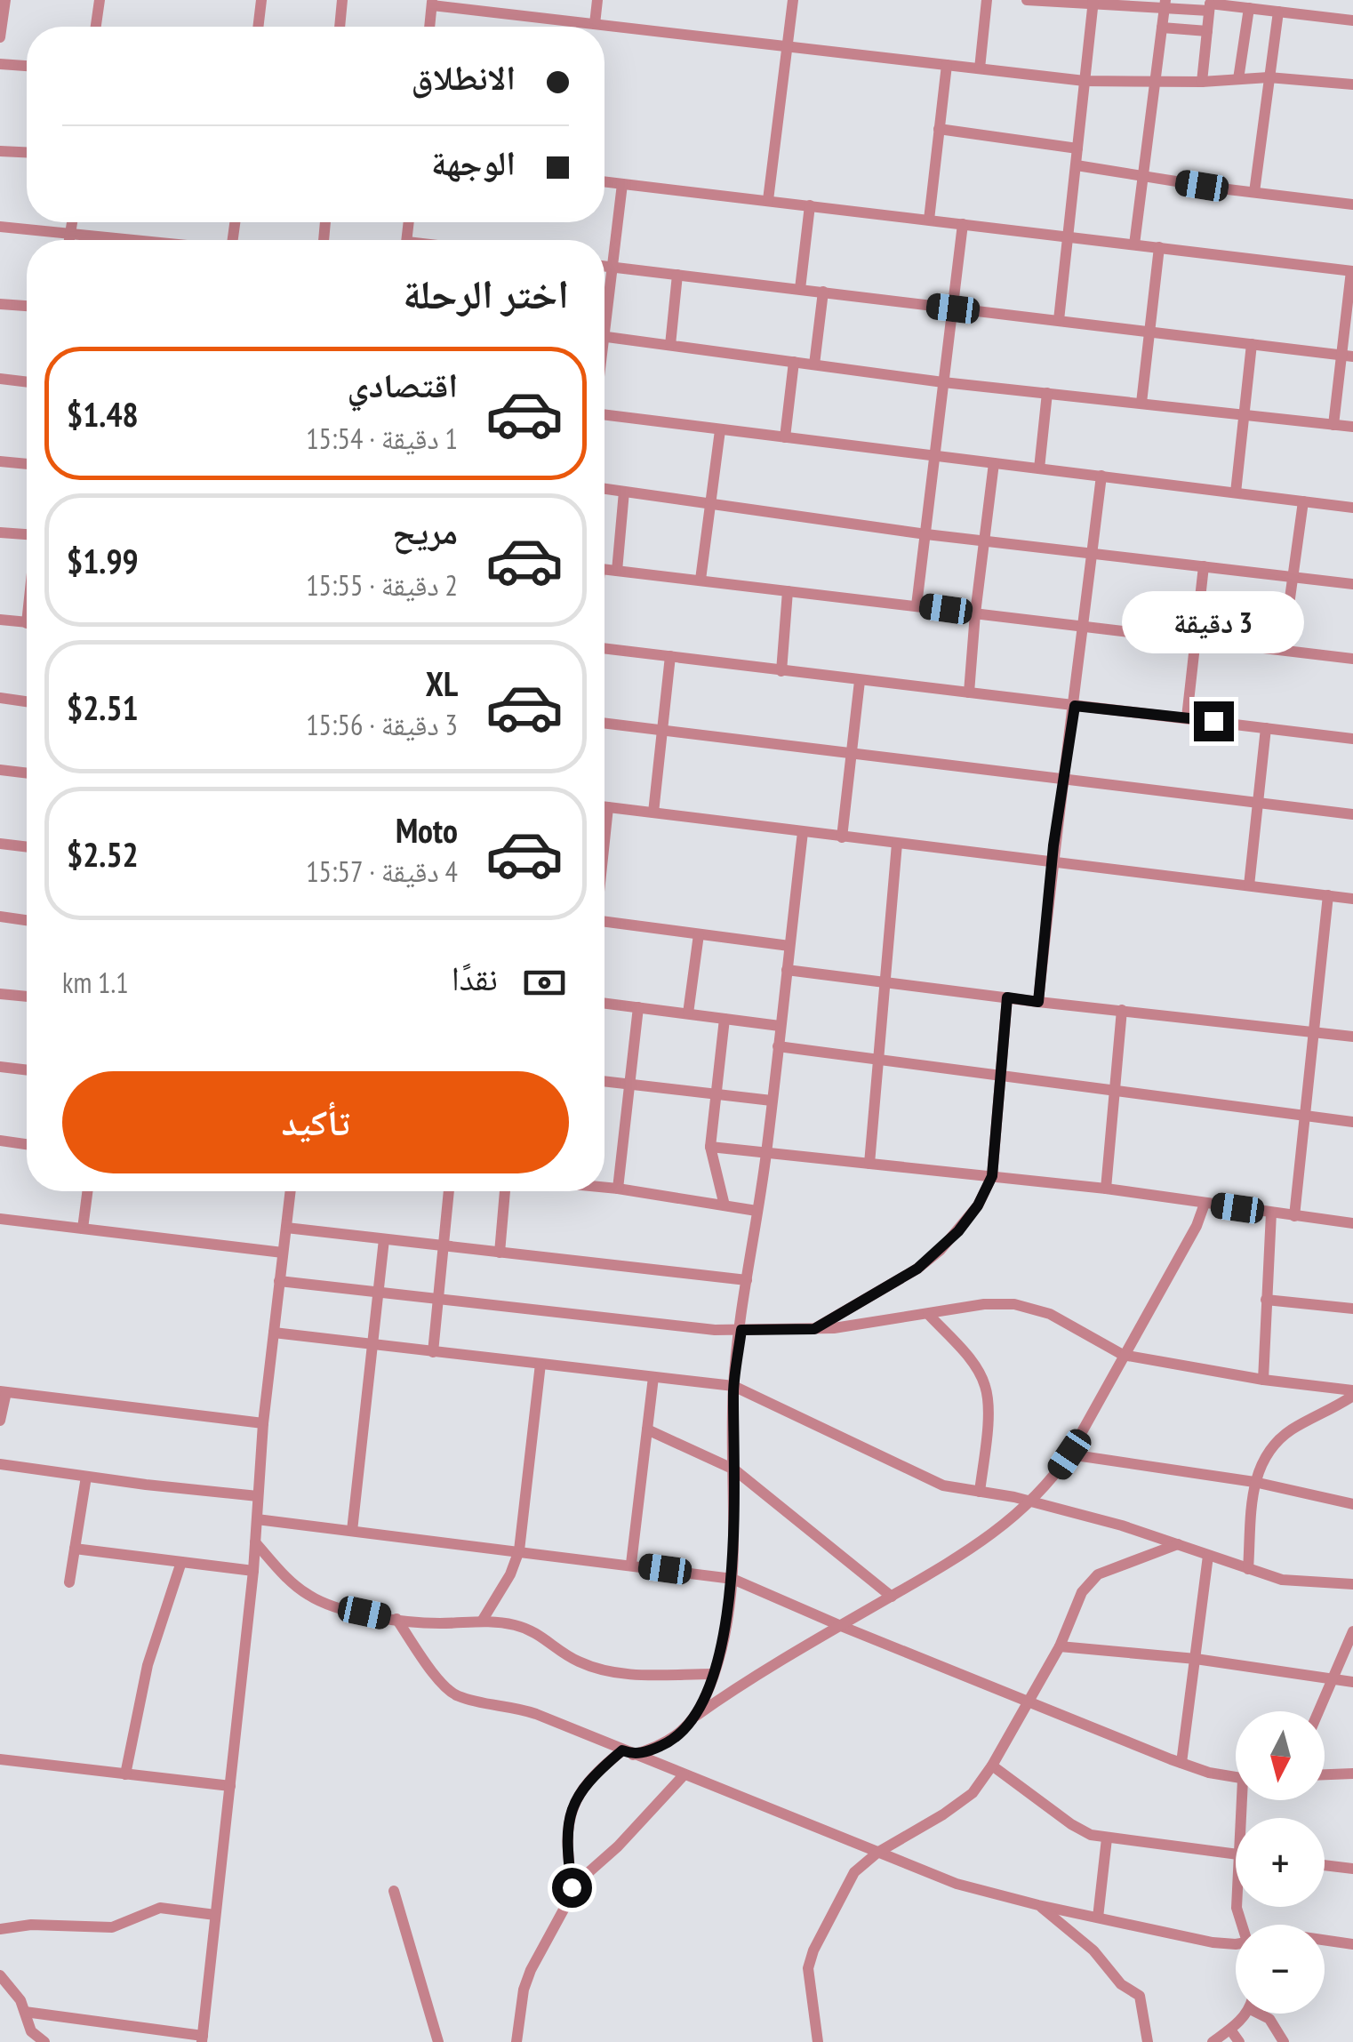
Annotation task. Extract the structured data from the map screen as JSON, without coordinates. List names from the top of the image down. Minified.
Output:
{"north":"bottom","page":{"banner":["الانطلاق","الوجهة"],"heading":"اختر الرحلة","list":[{"name":"اقتصادي","note":"1 دقيقة · 15:54","value":"$1.48"},{"name":"مريح","note":"2 دقيقة · 15:55","value":"$1.99"},{"name":"XL","note":"3 دقيقة · 15:56","value":"$2.51"},{"name":"Moto","note":"4 دقيقة · 15:57","value":"$2.52"}],"bubble":"3 دقيقة","pay":["نقدًا","1.1 km"],"buttons":"تأكيد","map_buttons":["+","−"]}}
